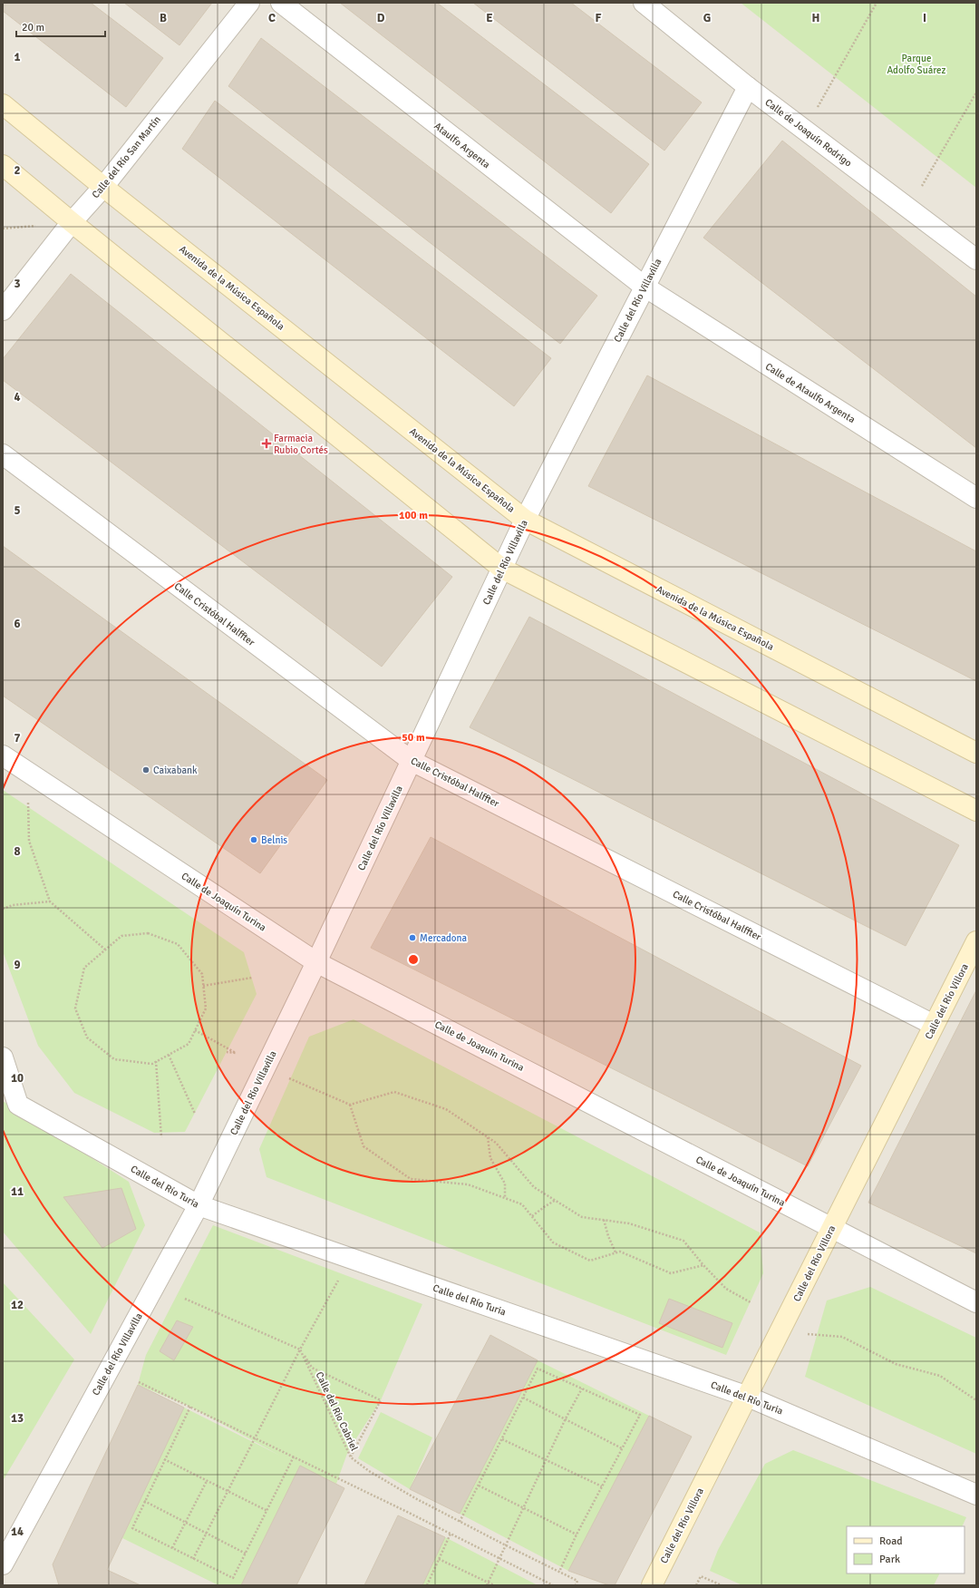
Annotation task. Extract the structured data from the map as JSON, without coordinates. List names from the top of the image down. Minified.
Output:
{"streets":{"street":["Calle de Joaquín Rodrigo","Ataulfo Argenta","Calle del Río San Martín","Avenida de la Música Española","Calle del Río Villavilla","Calle de Ataulfo Argenta","Calle Cristóbal Halffter","Calle de Joaquín Turina","Calle del Río Villora","Calle del Río Turia"],"path":["Calle del Río Cabriel"]},"crossings":[["Calle de Joaquín Rodrigo","Calle del Río Villavilla"],["Ataulfo Argenta","Calle del Río Villavilla"],["Ataulfo Argenta","Calle de Ataulfo Argenta"],["Calle del Río San Martín","Avenida de la Música Española"],["Avenida de la Música Española","Calle del Río Villavilla"],["Calle del Río Villavilla","Calle de Ataulfo Argenta"],["Calle del Río Villavilla","Calle Cristóbal Halffter"],["Calle del Río Villavilla","Calle de Joaquín Turina"],["Calle del Río Villavilla","Calle del Río Turia"],["Calle Cristóbal Halffter","Calle del Río Villora"],["Calle de Joaquín Turina","Calle del Río Villora"],["Calle del Río Villora","Calle del Río Turia"]],"parks":["Parque Adolfo Suárez"],"places":{"health":["Farmacia Rubio Cortés"],"other":["Caixabank","Belnis","Mercadona"]},"legend":["Road","Park"],"scale_bar":"20 m","grid":{"columns":["B","C","D","E","F","G","H","I"],"rows":["1","2","3","4","5","6","7","8","9","10","11","12","13","14"]},"rings":["100 m","50 m"]}
